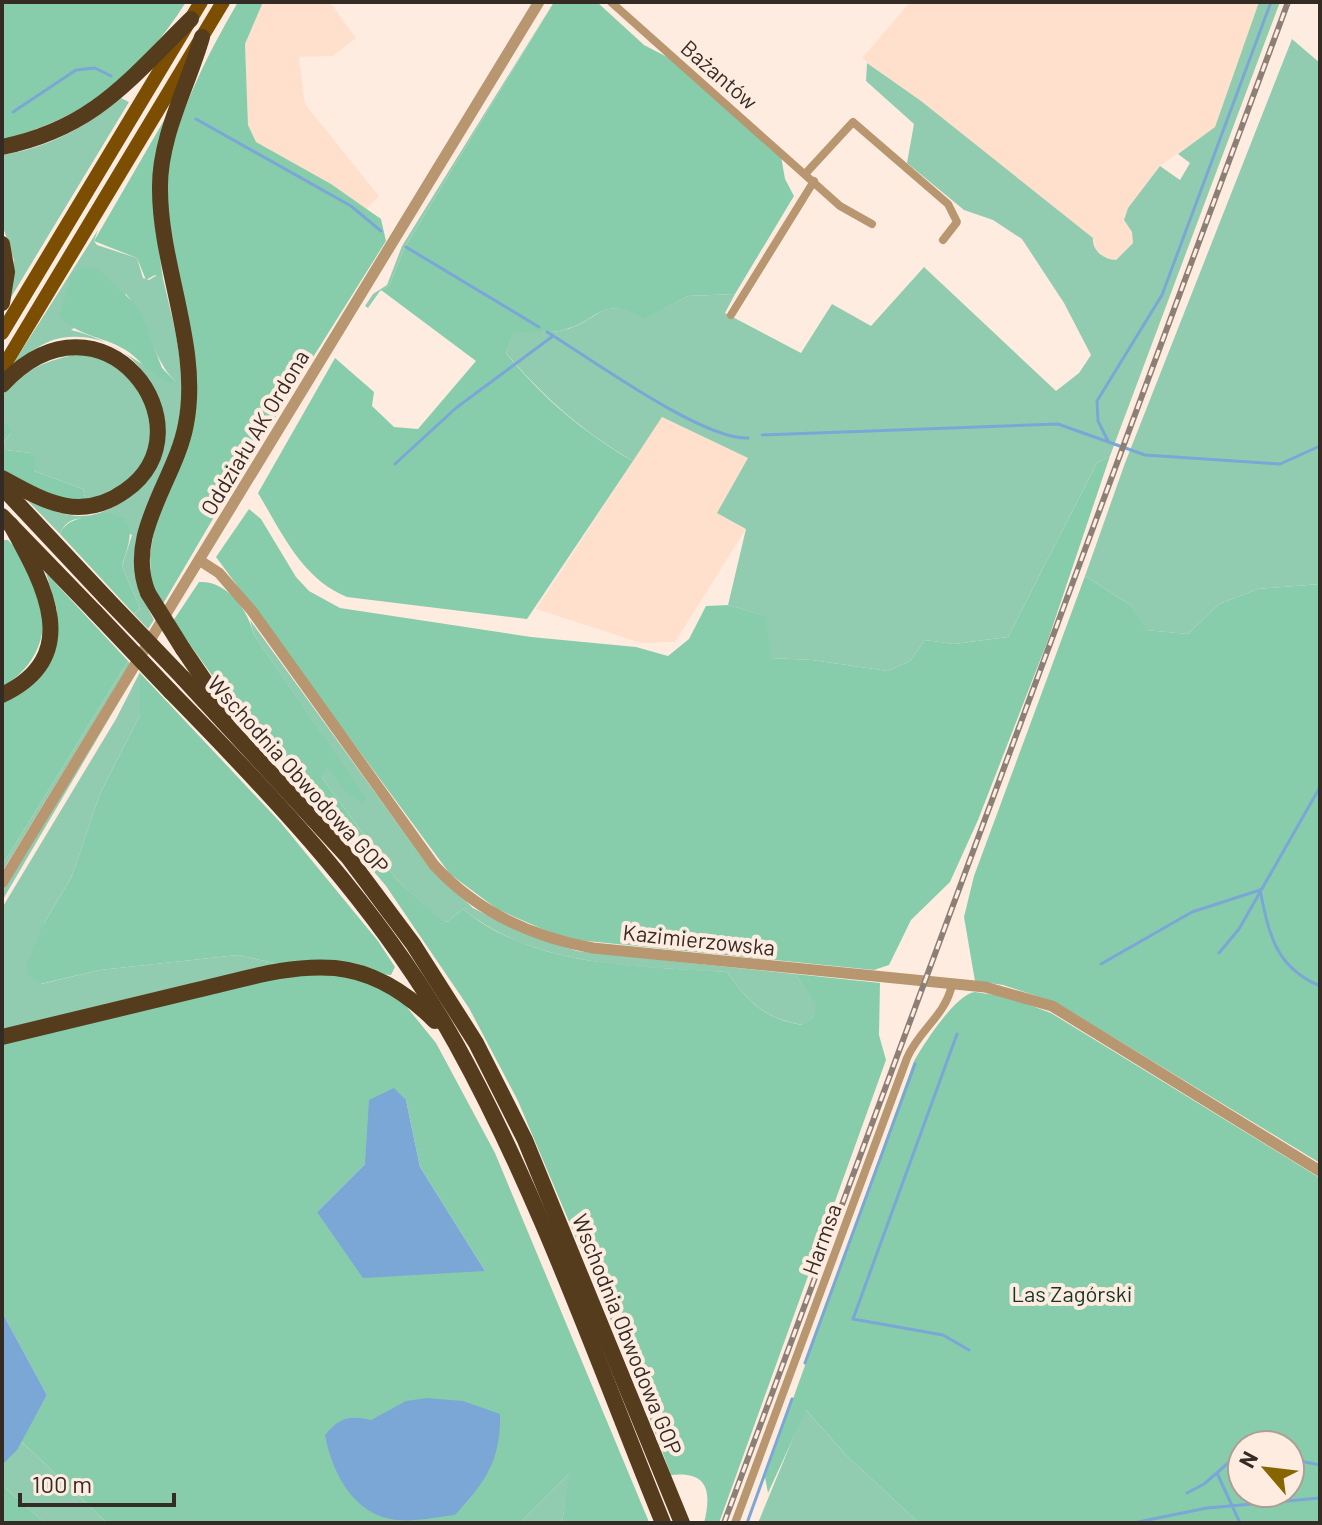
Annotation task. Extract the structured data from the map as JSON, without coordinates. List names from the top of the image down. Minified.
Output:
{"streets":{"highway":["Wschodnia Obwodowa GOP"],"street":["Bażantów","Oddziału AK Ordona","Kazimierzowska","Harmsa"]},"crossings":[["Oddziału AK Ordona","Kazimierzowska"],["Kazimierzowska","Harmsa"]],"parks":["Las Zagórski"],"scale_bar":"100 m","north":"top left"}
